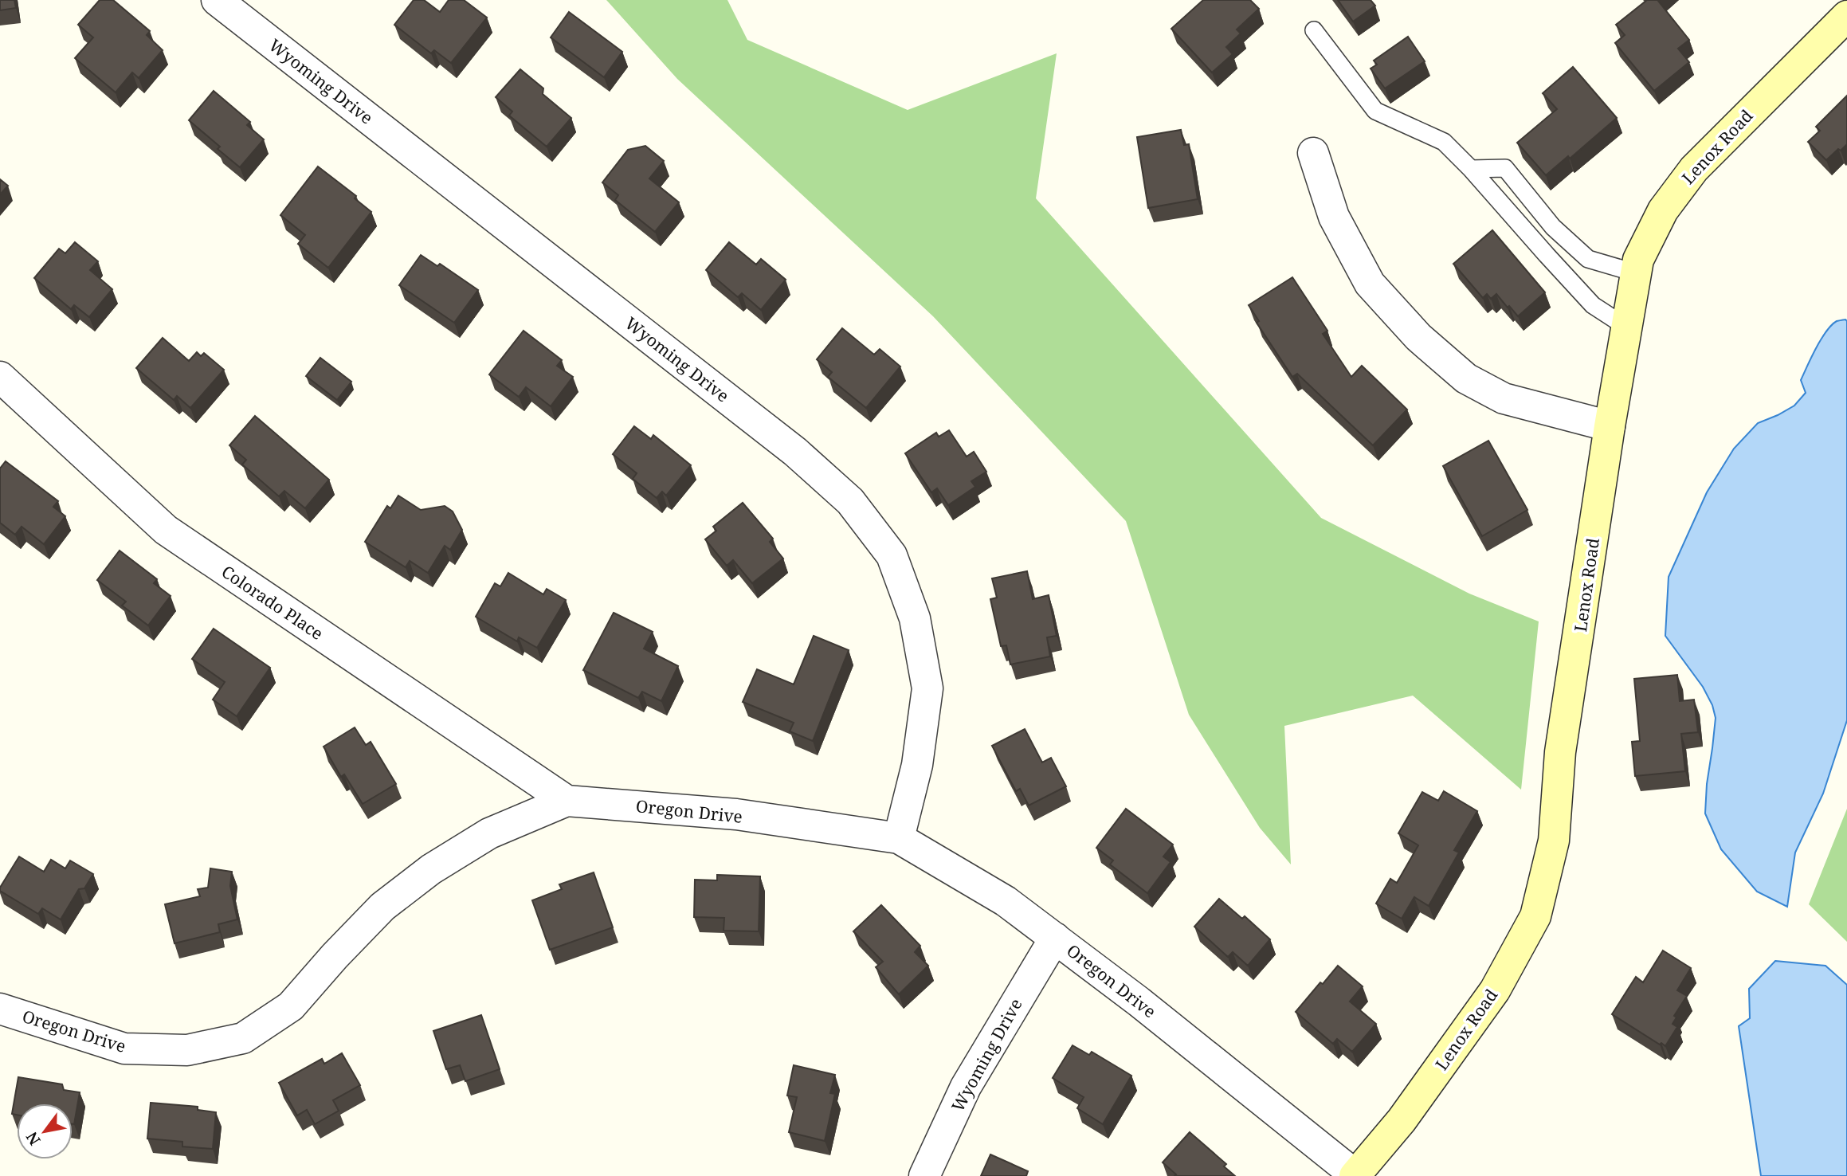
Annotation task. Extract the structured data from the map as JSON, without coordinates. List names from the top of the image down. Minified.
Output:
{"streets":{"street":["Wyoming Drive","Lenox Road","Colorado Place","Oregon Drive"]},"crossings":[["Wyoming Drive","Oregon Drive"],["Lenox Road","Oregon Drive"],["Colorado Place","Oregon Drive"]],"north":"bottom left"}
